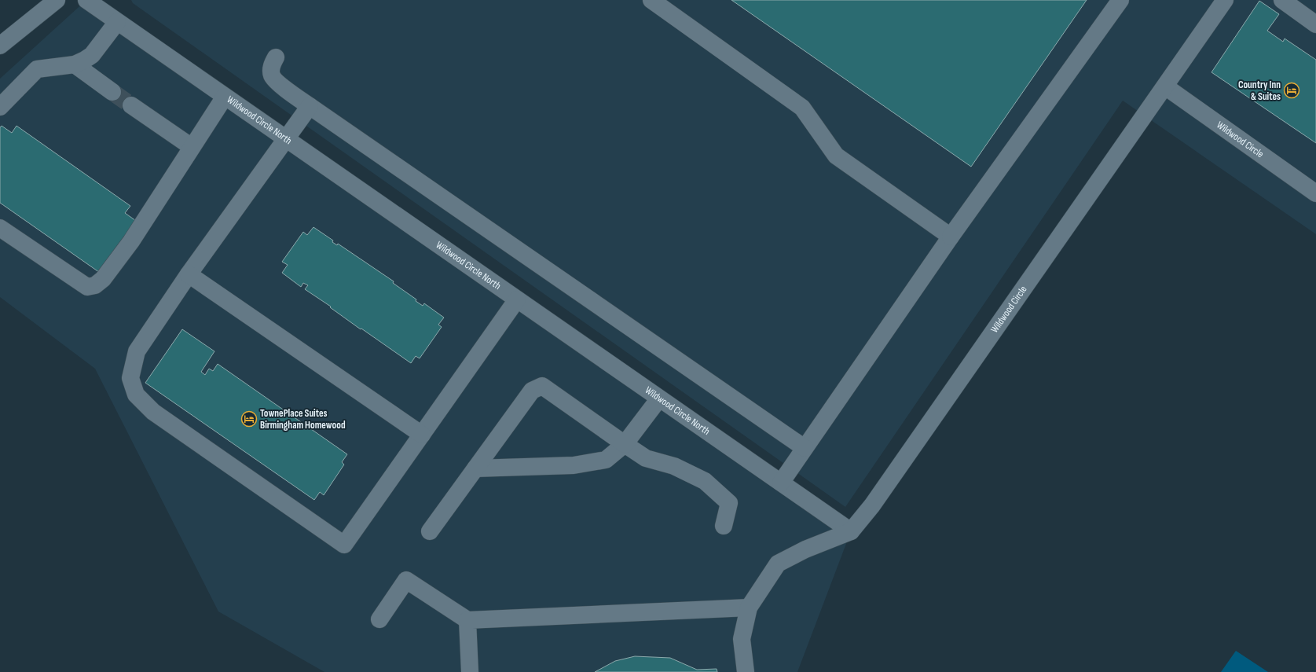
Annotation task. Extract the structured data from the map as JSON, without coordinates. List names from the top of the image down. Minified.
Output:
{"streets":{"street":["Wildwood Circle North","Wildwood Circle"]},"crossings":[["Wildwood Circle North","Wildwood Circle"]],"places":{"hotel":["Country Inn & Suites","TownePlace Suites Birmingham Homewood"]}}
